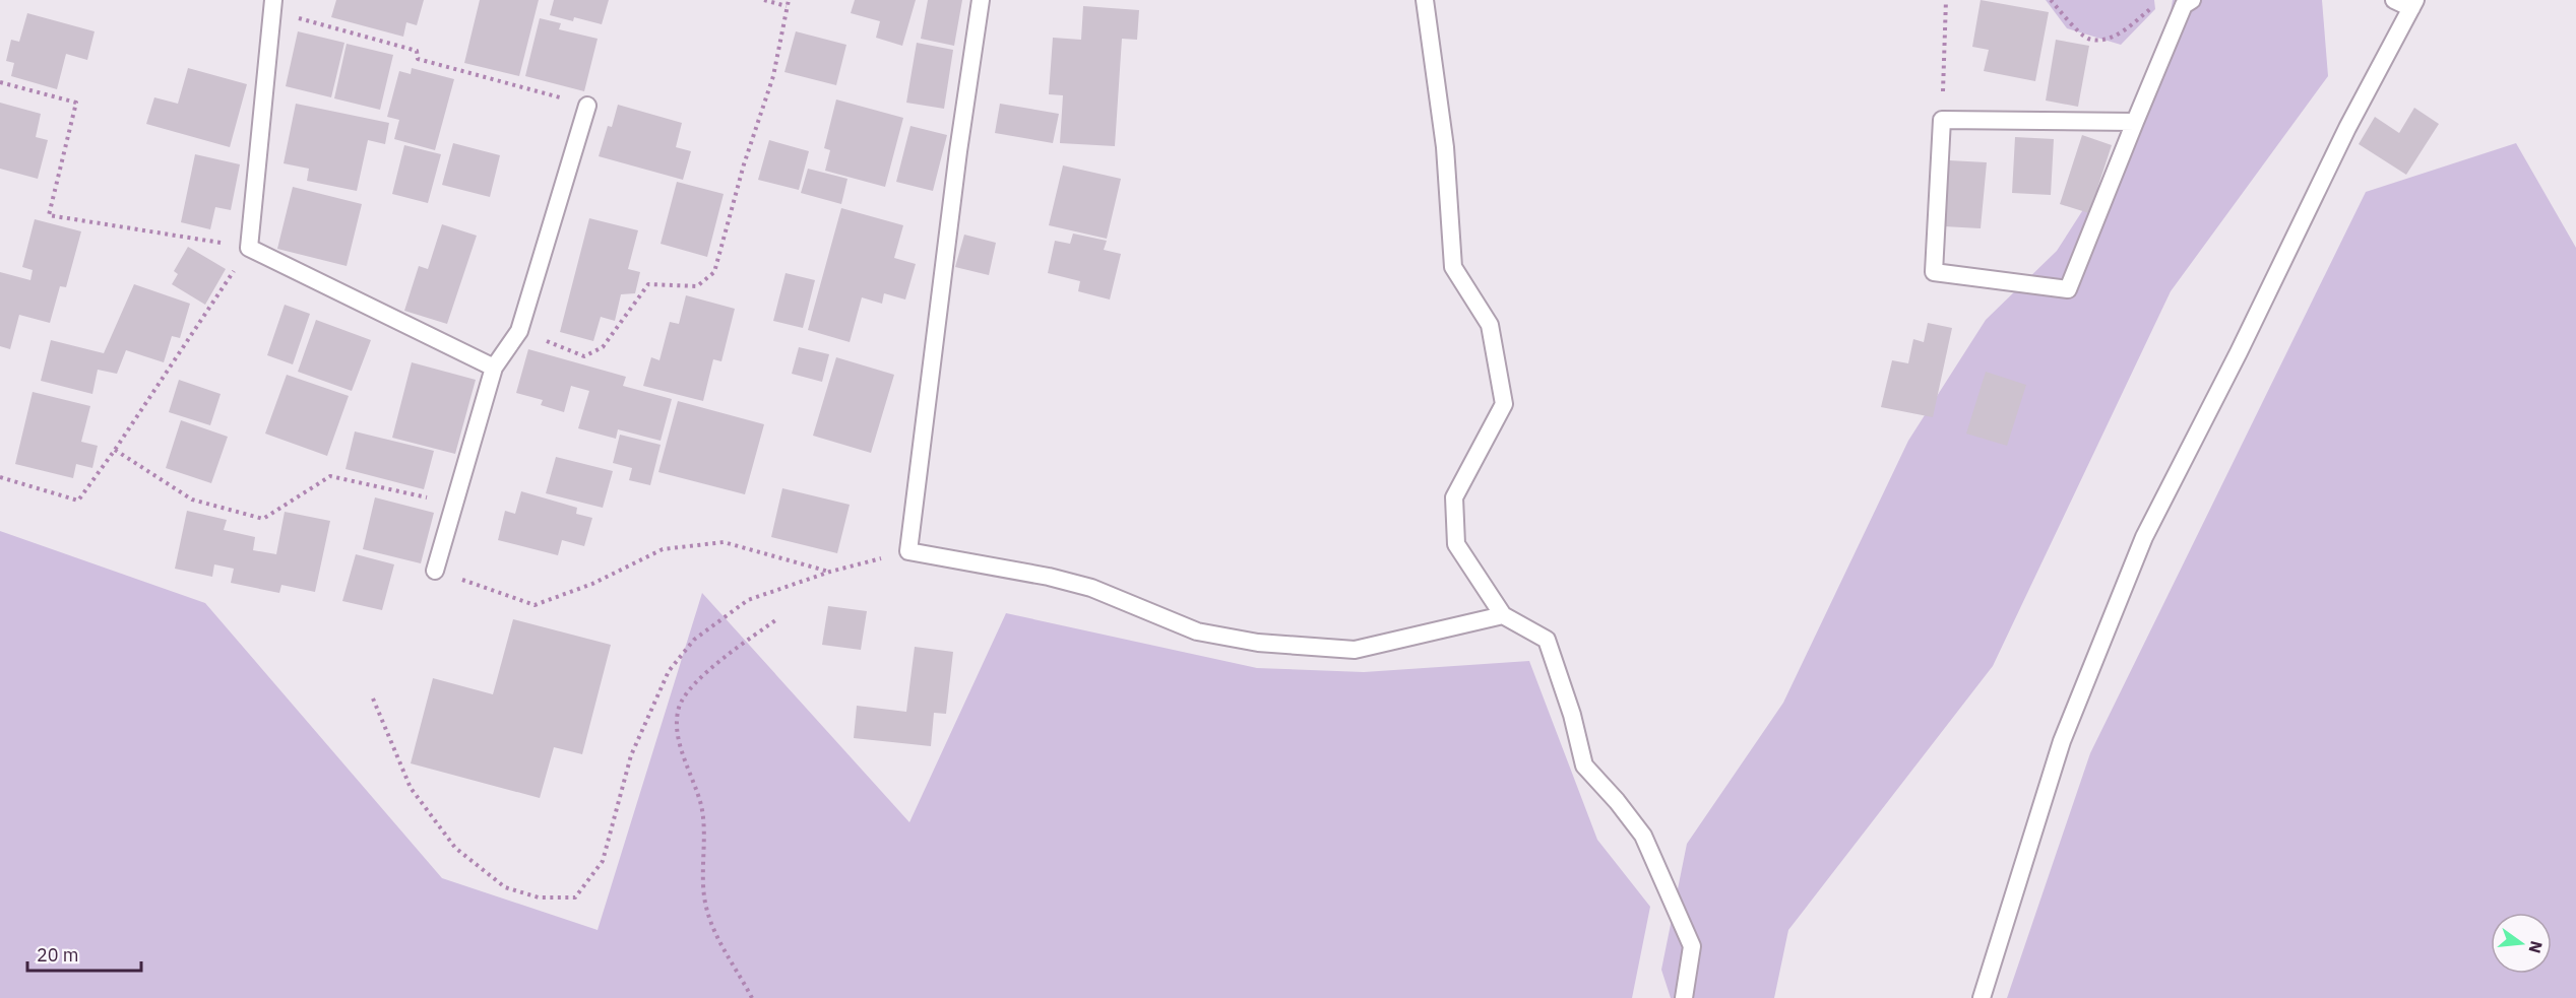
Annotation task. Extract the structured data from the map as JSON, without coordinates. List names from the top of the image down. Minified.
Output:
{"scale_bar":"20 m","north":"right"}
